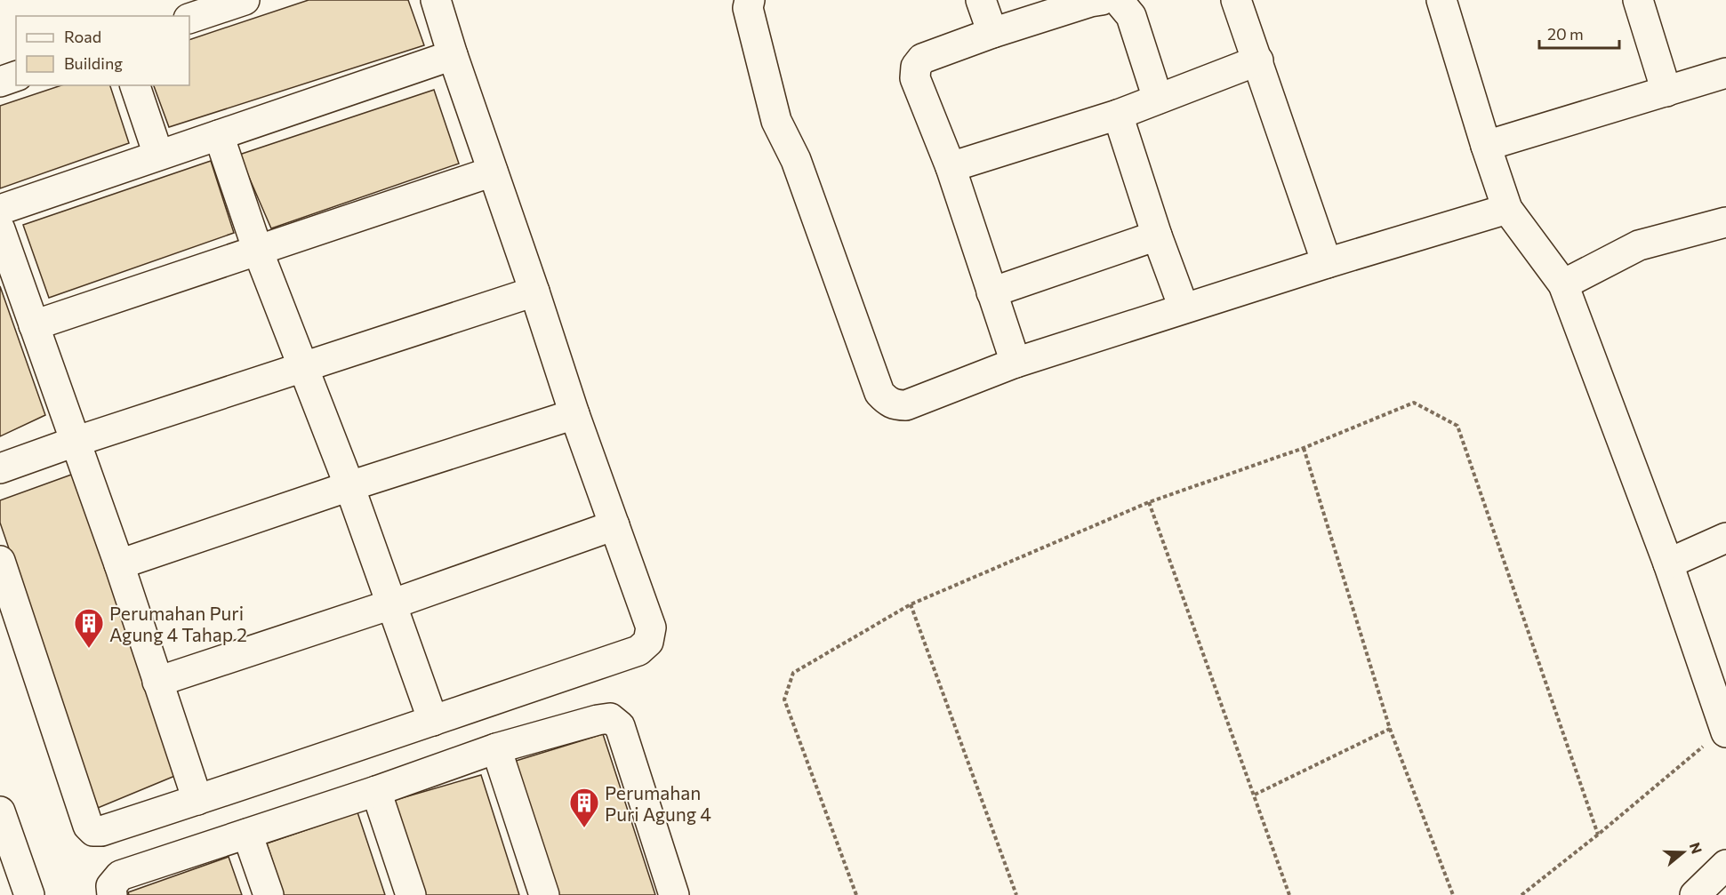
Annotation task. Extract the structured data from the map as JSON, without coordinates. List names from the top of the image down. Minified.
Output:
{"places":{"building":["Perumahan Puri Agung 4 Tahap 2","Perumahan Puri Agung 4"]},"legend":["Road","Building"],"scale_bar":"20 m","north":"right"}
